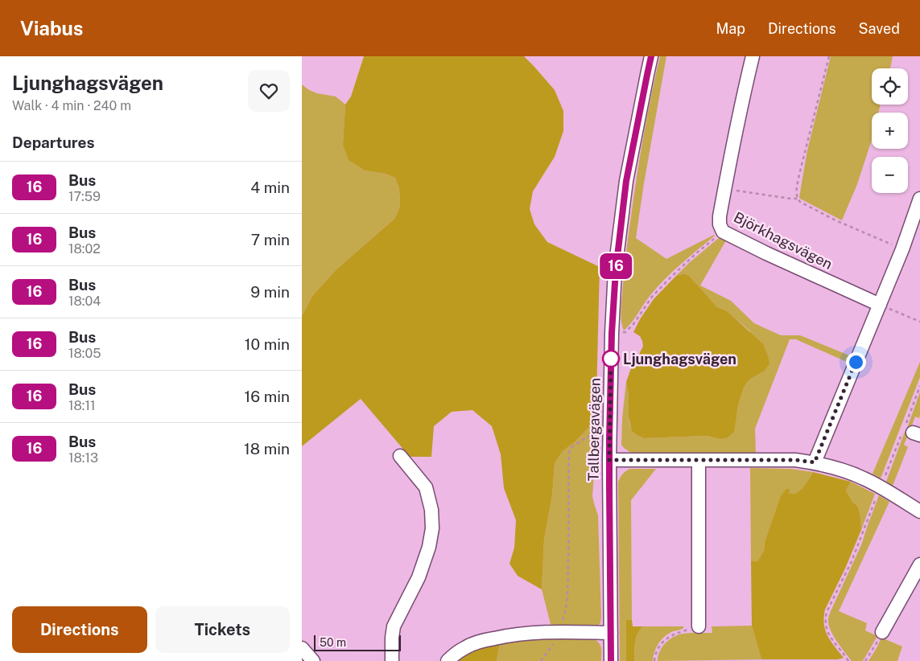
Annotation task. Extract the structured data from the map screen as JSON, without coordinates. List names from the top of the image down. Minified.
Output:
{"streets":{"street":["Björkhagsvägen","Tallbergavägen"]},"places":["Ljunghagsvägen"],"lines":["bus line 16"],"scale_bar":"50 m","page":{"header":"Viabus","nav":["Map","Directions","Saved"],"heading":[["Ljunghagsvägen","Walk · 4 min · 240 m"],"Departures"],"on_map":"16","map_buttons":["+","−"],"list":[{"mark":"16","name":"Bus","note":"17:59","value":"4 min"},{"mark":"16","name":"Bus","note":"18:02","value":"7 min"},{"mark":"16","name":"Bus","note":"18:04","value":"9 min"},{"mark":"16","name":"Bus","note":"18:05","value":"10 min"},{"mark":"16","name":"Bus","note":"18:11","value":"16 min"},{"mark":"16","name":"Bus","note":"18:13","value":"18 min"}],"buttons":["Directions","Tickets"],"scale":"50 m"}}
